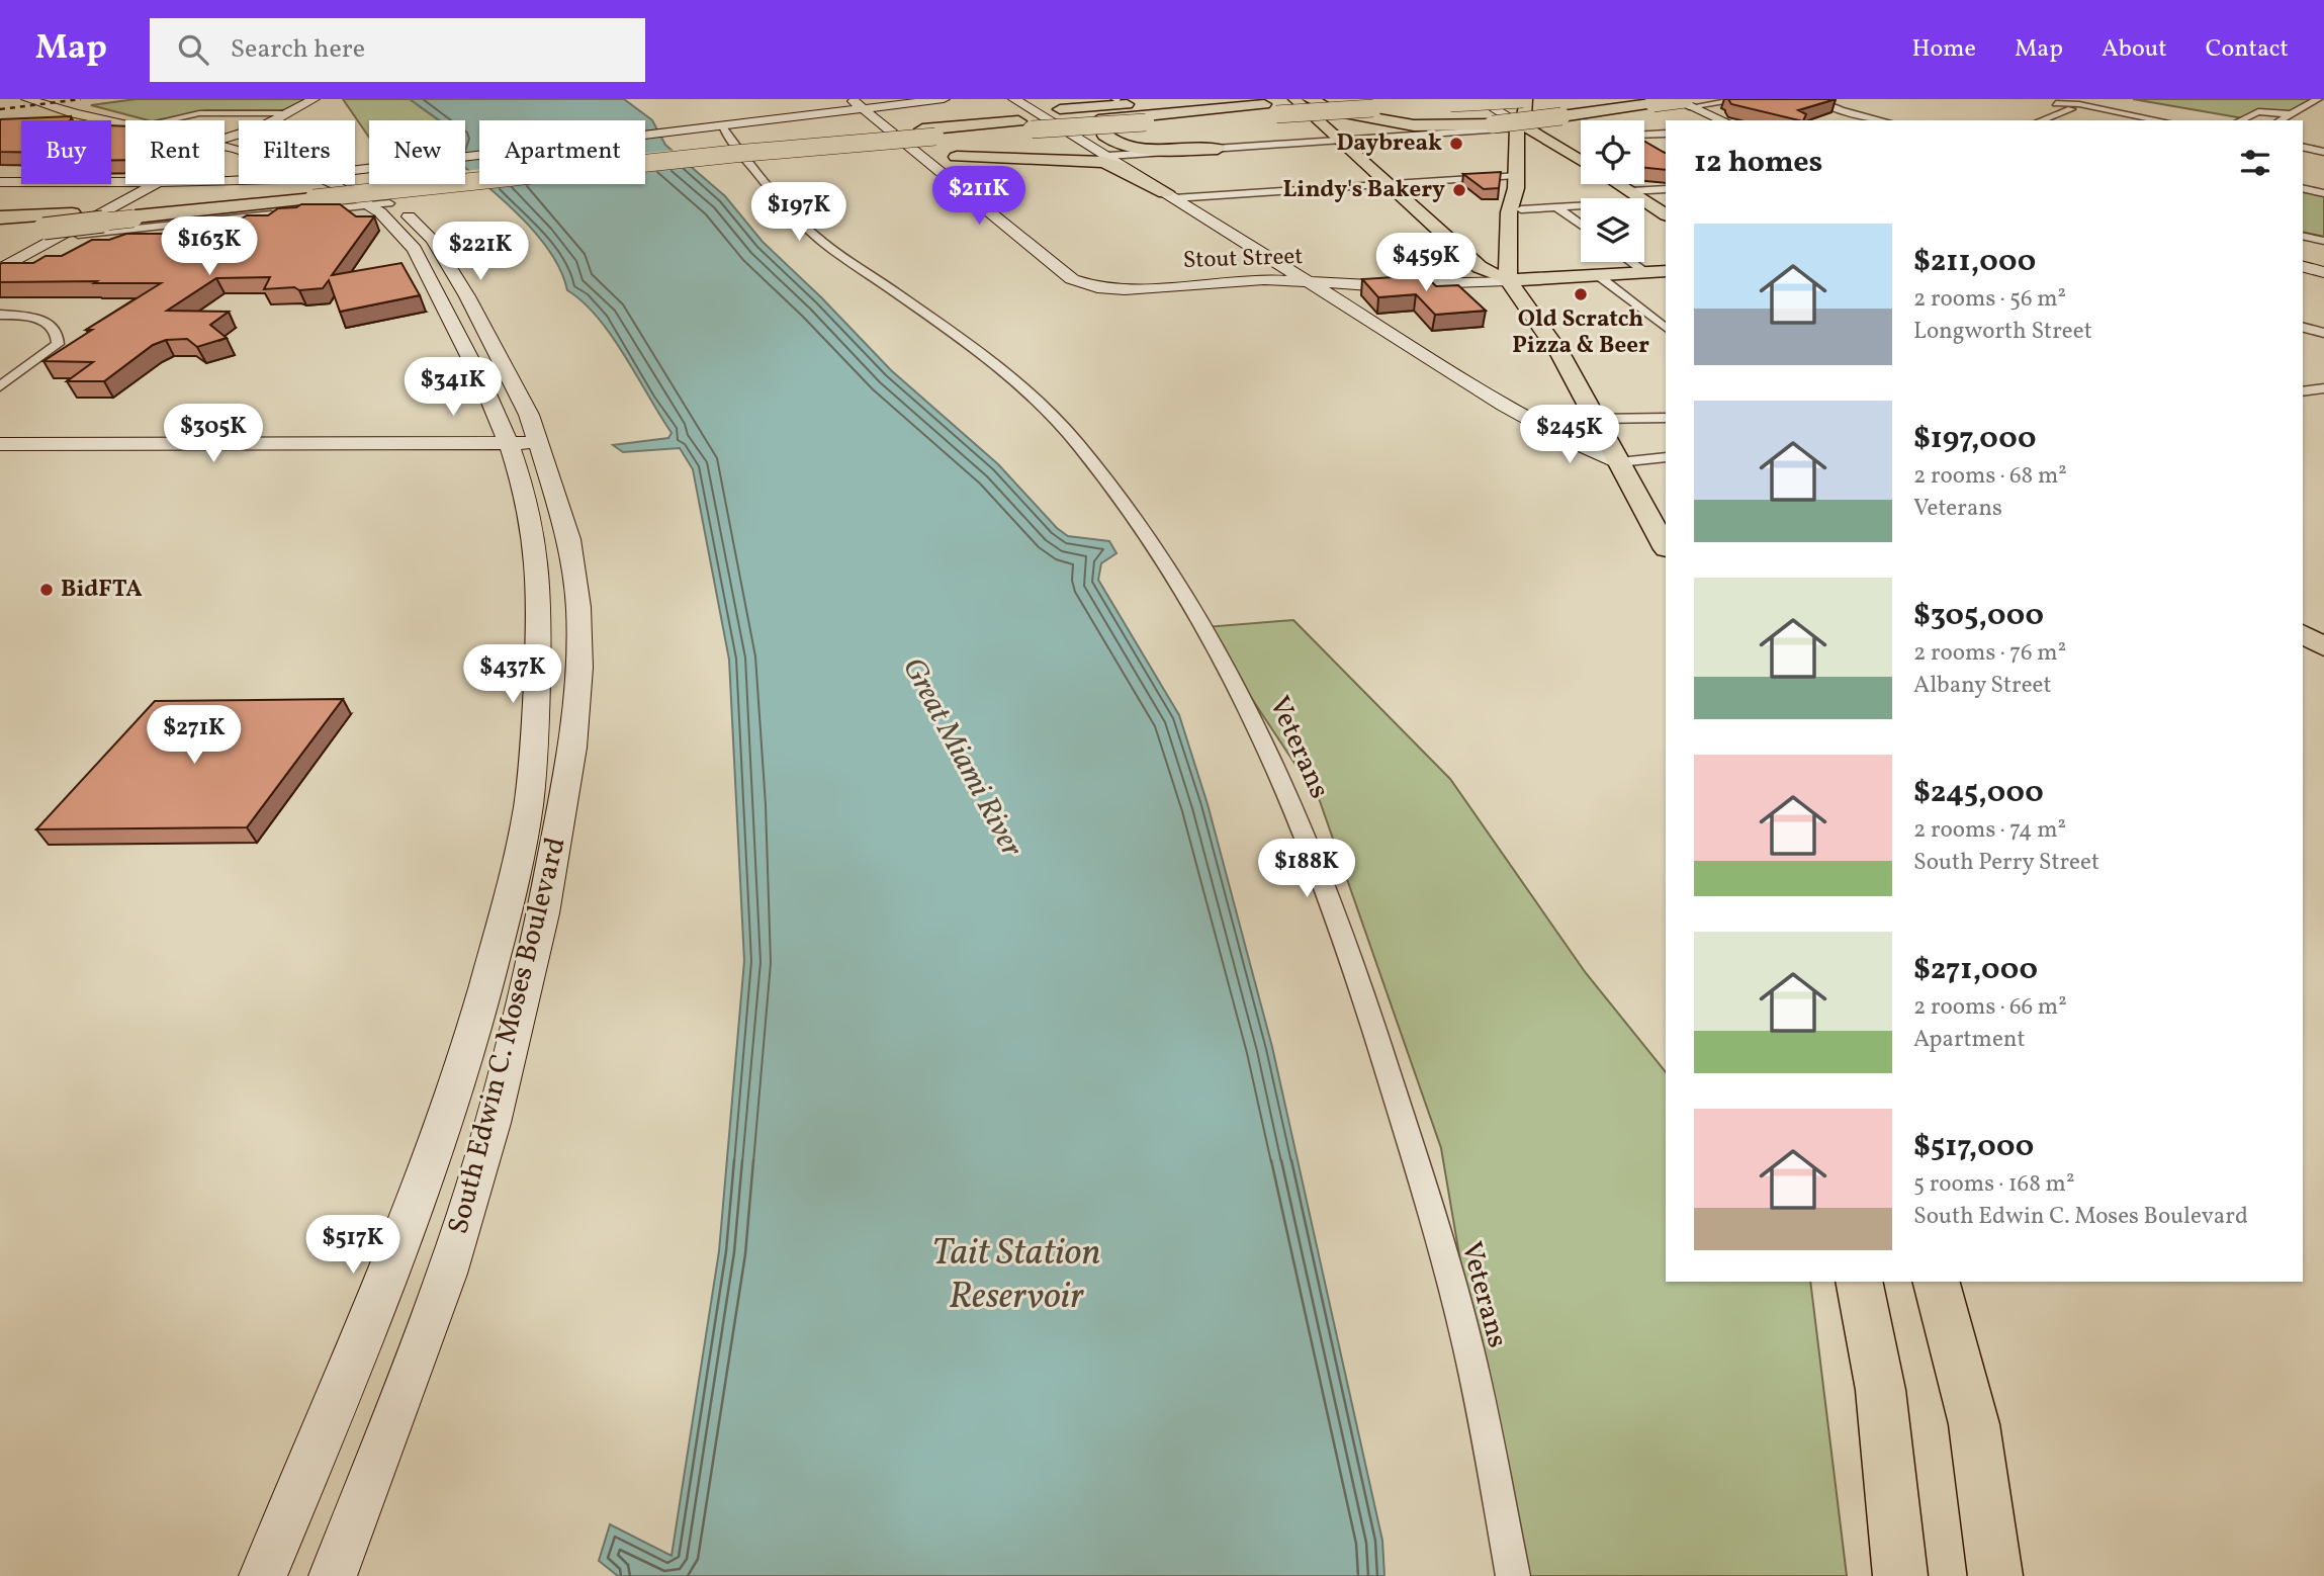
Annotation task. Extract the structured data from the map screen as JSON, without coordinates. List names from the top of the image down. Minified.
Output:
{"streets":{"main road":["Stout Street","South Edwin C. Moses Boulevard"],"street":["Veterans"]},"water":["Great Miami River","Tait Station Reservoir"],"places":["Daybreak","Lindy's Bakery","Old Scratch Pizza & Beer","BidFTA"],"page":{"header":"Map","search":"Search here","nav":["Home","Map","About","Contact"],"chip":["Buy","Rent","Filters","New","Apartment"],"heading":"12 homes","price":["$211K","$197K","$163K","$221K","$459K","$341K","$305K","$245K","$437K","$271K","$188K","$517K"],"list":[{"name":"$211,000","note":"2 rooms · 56 m² · Longworth Street"},{"name":"$197,000","note":"2 rooms · 68 m² · Veterans"},{"name":"$305,000","note":"2 rooms · 76 m² · Albany Street"},{"name":"$245,000","note":"2 rooms · 74 m² · South Perry Street"},{"name":"$271,000","note":"2 rooms · 66 m² · Apartment"},{"name":"$517,000","note":"5 rooms · 168 m² · South Edwin C. Moses Boulevard"}]}}
